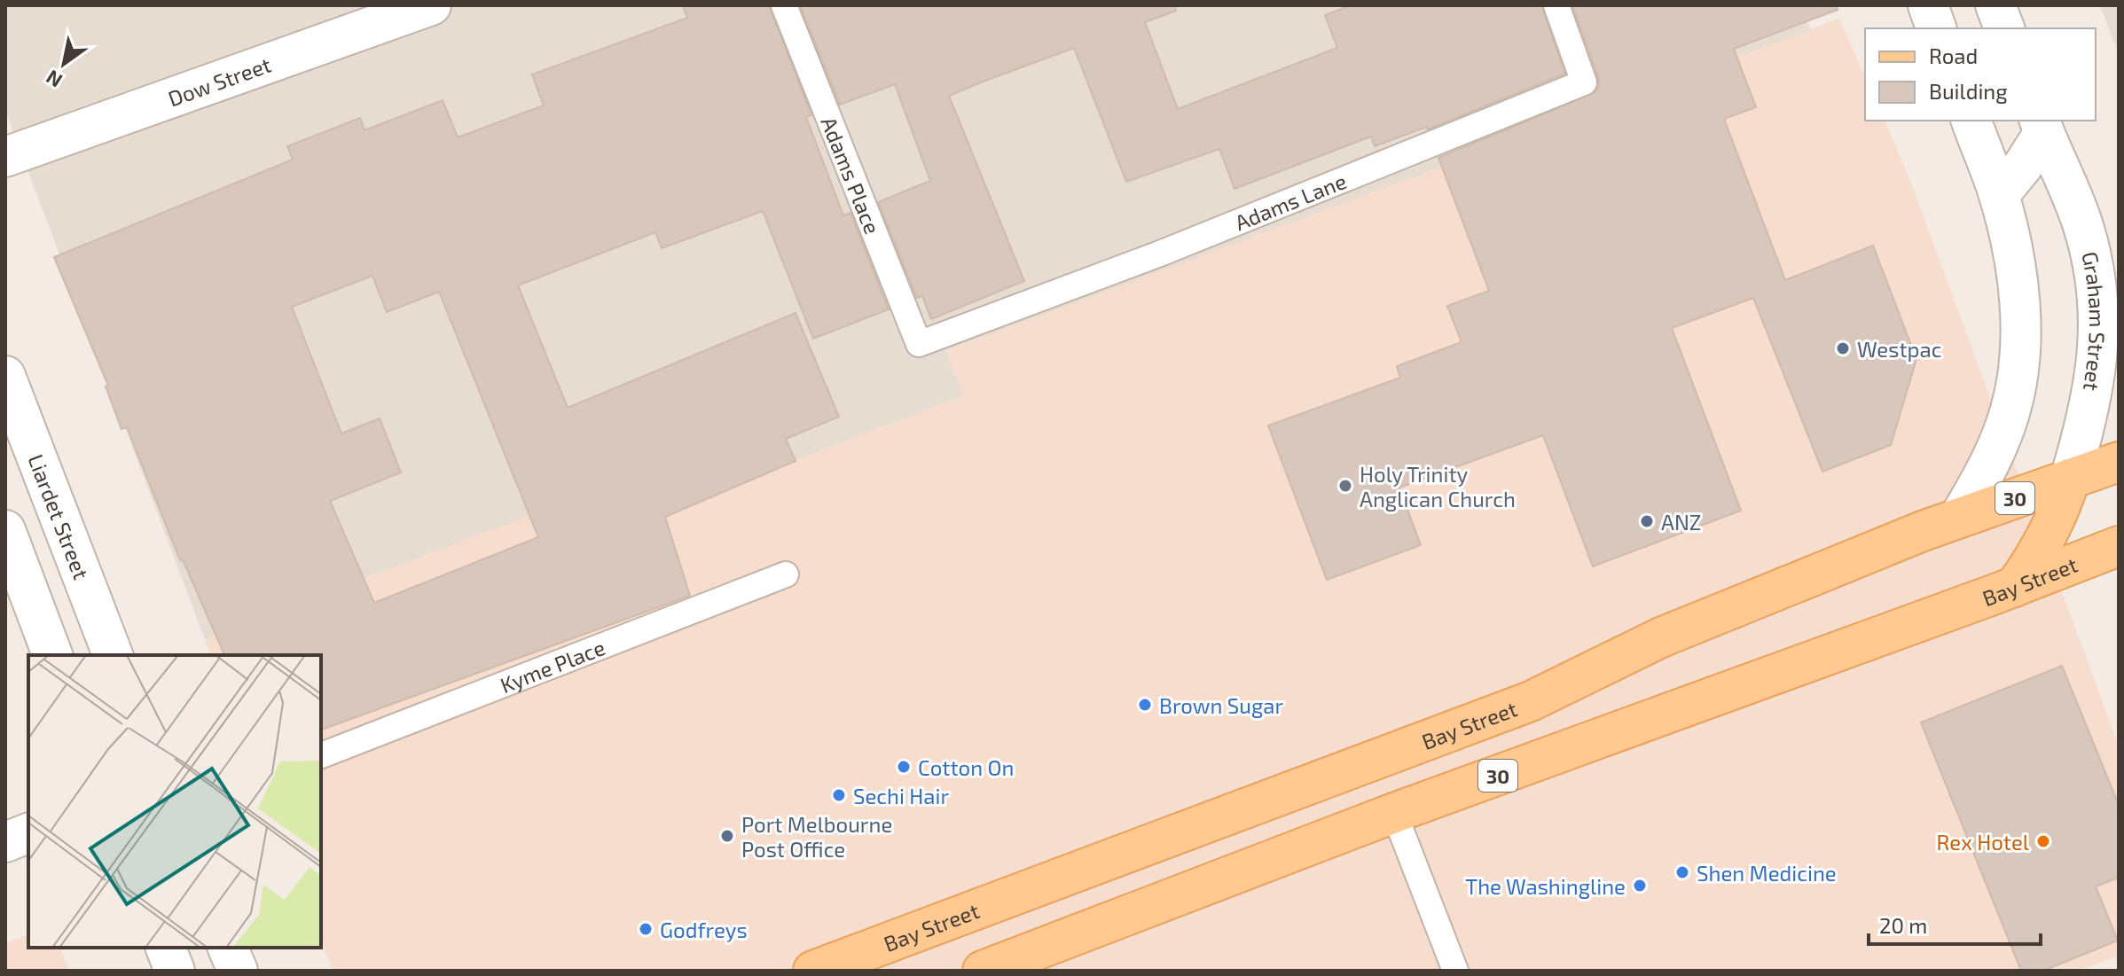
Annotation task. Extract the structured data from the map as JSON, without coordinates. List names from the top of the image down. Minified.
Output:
{"streets":{"main road":["Graham Street","30","Bay Street"],"street":["Dow Street","Liardet Street"],"lane":["Adams Place","Adams Lane","Kyme Place"]},"crossings":[["Adams Place","Adams Lane"],["Graham Street","Bay Street"]],"places":["Westpac","Holy Trinity Anglican Church","ANZ","Brown Sugar","Cotton On","Sechi Hair","Port Melbourne Post Office","Rex Hotel","Shen Medicine","The Washingline","Godfreys"],"legend":["Road","Building"],"scale_bar":"20 m","north":"bottom left"}
